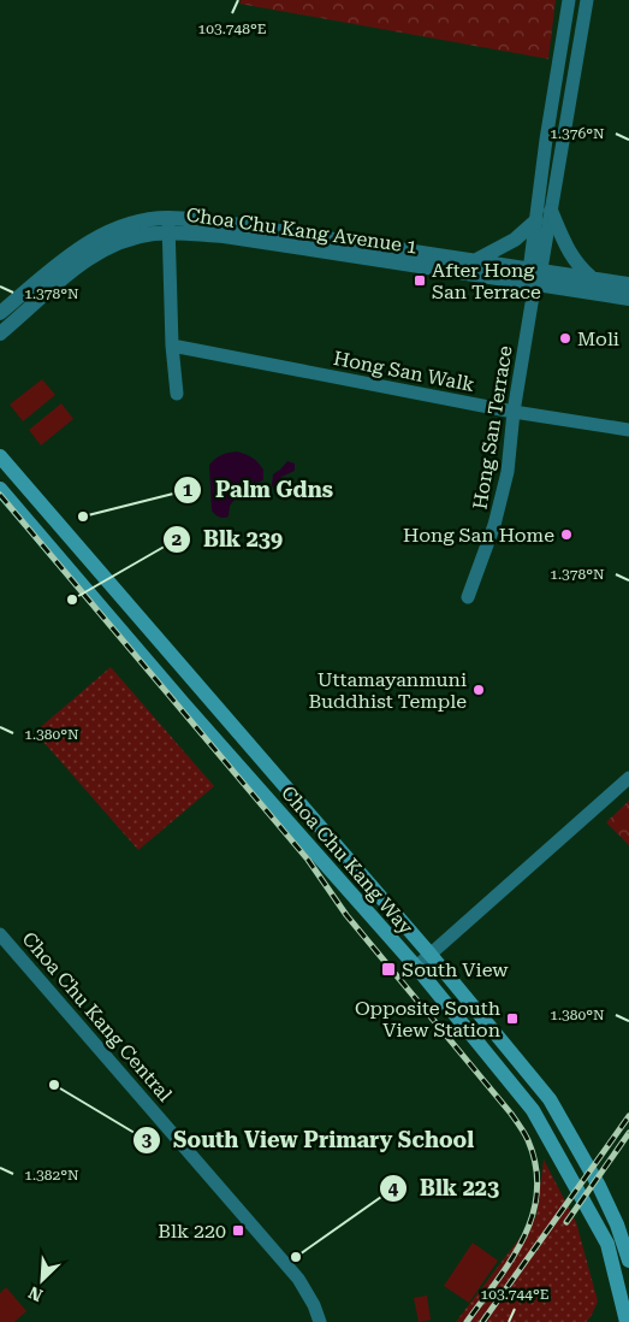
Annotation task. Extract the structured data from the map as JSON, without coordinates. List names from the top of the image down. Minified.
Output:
{"streets":{"main road":["Choa Chu Kang Way"],"street":["Choa Chu Kang Avenue 1","Hong San Walk","Hong San Terrace","Choa Chu Kang Central"]},"crossings":[["Choa Chu Kang Avenue 1","Hong San Terrace"],["Hong San Walk","Hong San Terrace"]],"places":{"transit":["After Hong San Terrace","South View","Opposite South View Station","Blk 220"],"other":["Moli","Palm Gdns","Hong San Home","Blk 239","Uttamayanmuni Buddhist Temple","South View Primary School","Blk 223"]},"north":"bottom left","coordinates":["103.748°E","1.376°N","1.378°N","1.380°N","1.382°N","103.744°E"]}
